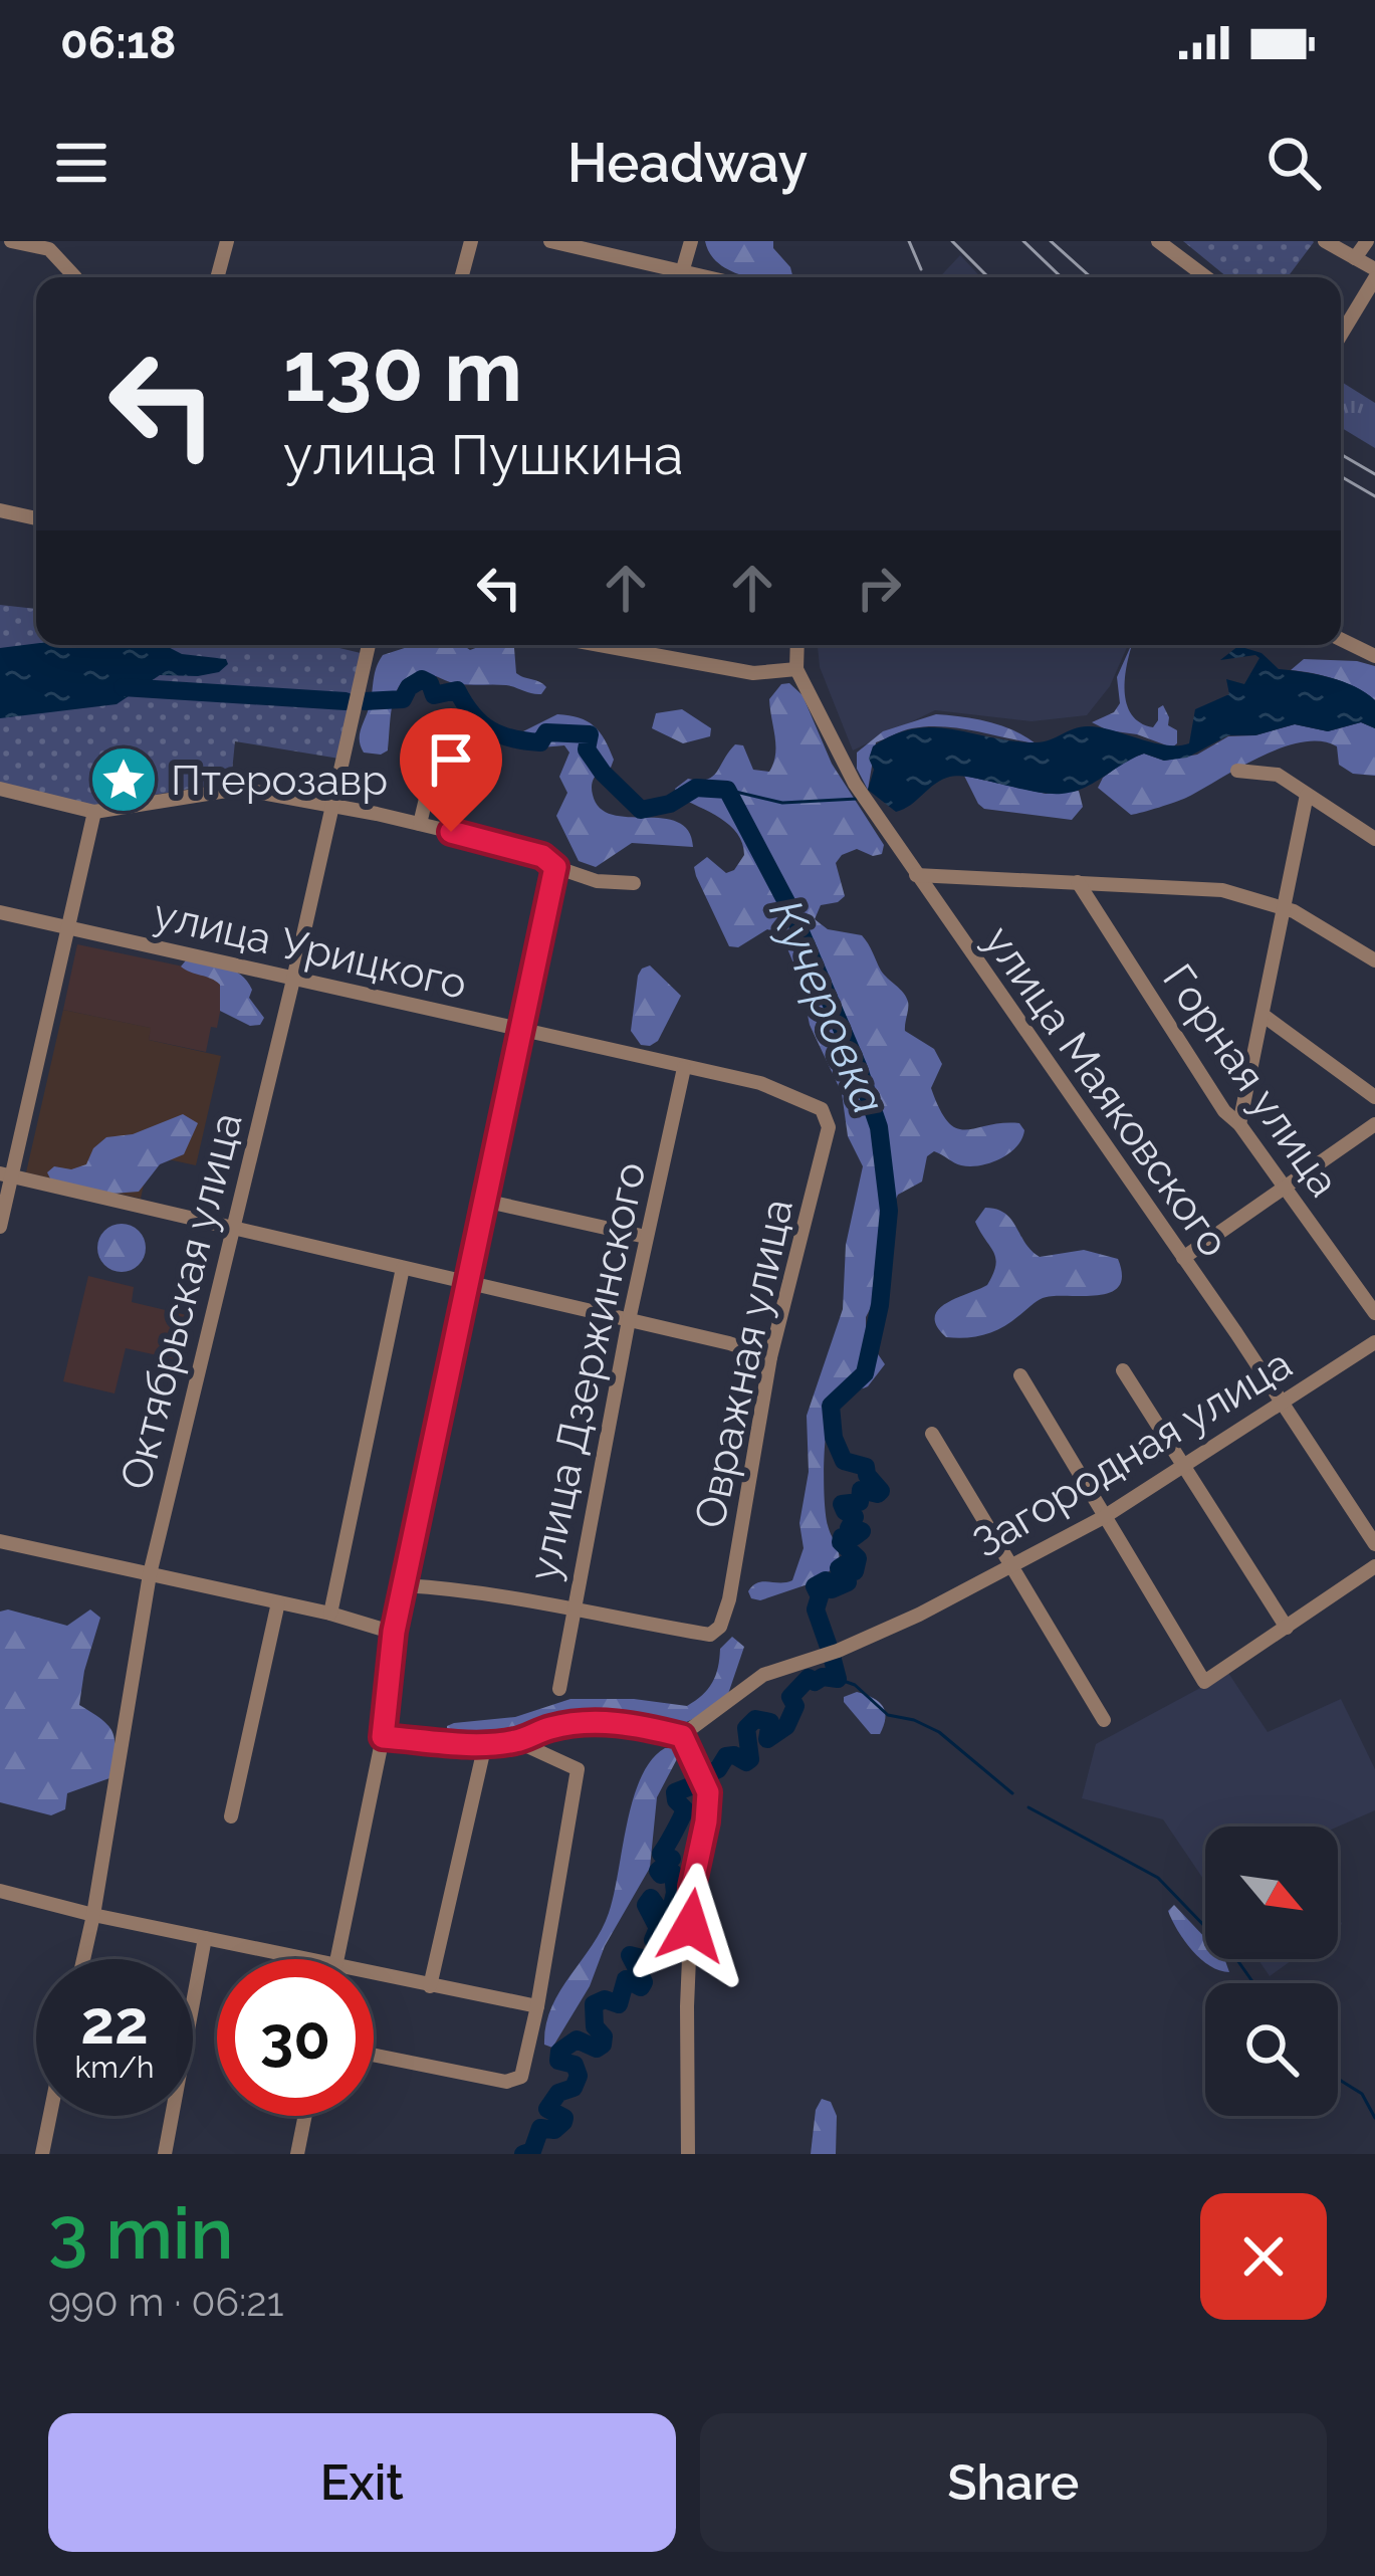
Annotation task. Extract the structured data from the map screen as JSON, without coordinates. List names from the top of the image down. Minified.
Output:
{"streets":{"street":["улица Урицкого","Горная улица","улица Маяковского","Октябрьская улица","Овражная улица","улица Дзержинского","Загородная улица"]},"crossings":[["улица Урицкого","Октябрьская улица"],["улица Урицкого","Овражная улица"],["улица Урицкого","улица Дзержинского"],["улица Маяковского","Загородная улица"],["Овражная улица","улица Дзержинского"]],"water":["Кучеровка"],"places":{"place":["Птерозавр"]},"north":"bottom right","page":{"status":"06:18","header":"Headway","turn":["130 m","улица Пушкина"],"speed":"22 km/h","limit":"30","heading":["3 min","990 m · 06:21"],"buttons":["Exit","Share"]}}
